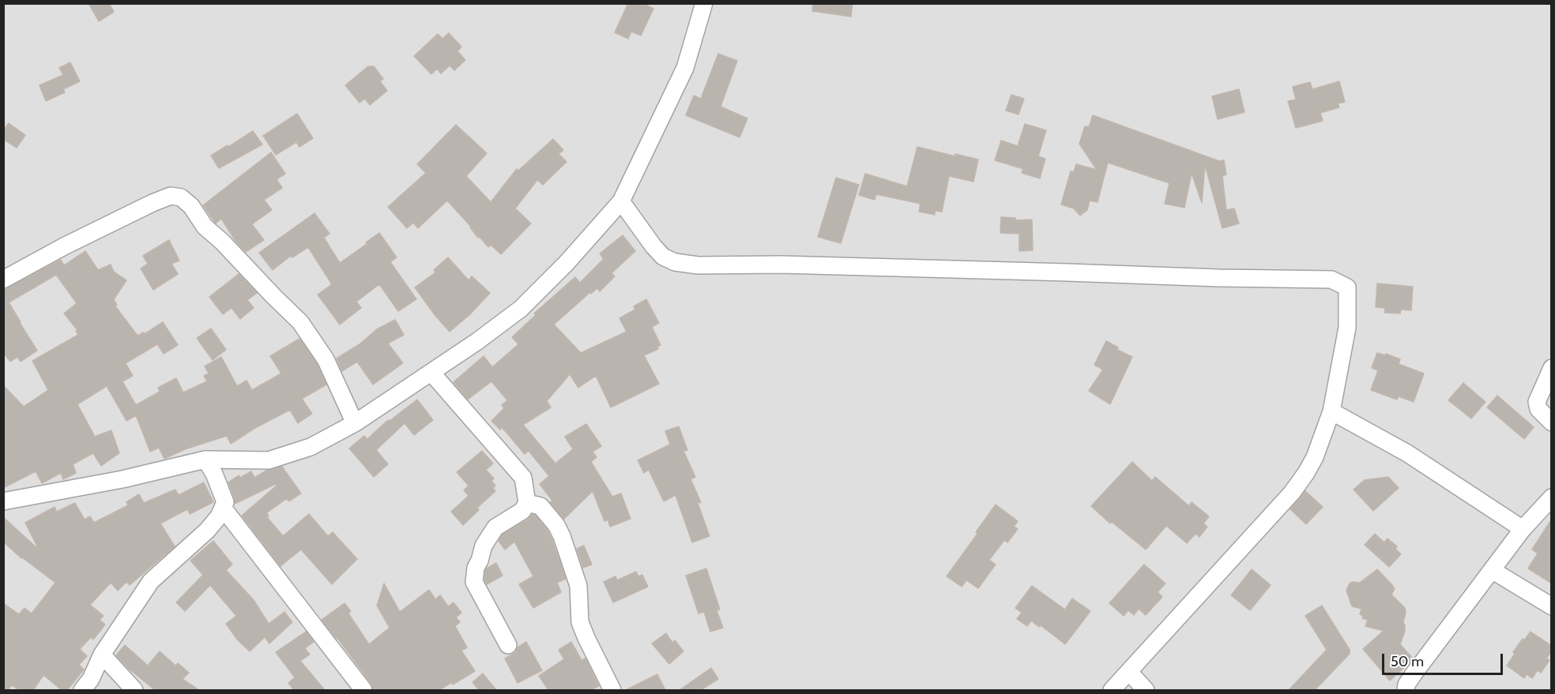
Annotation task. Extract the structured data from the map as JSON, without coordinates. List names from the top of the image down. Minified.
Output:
{"scale_bar":"50 m"}
